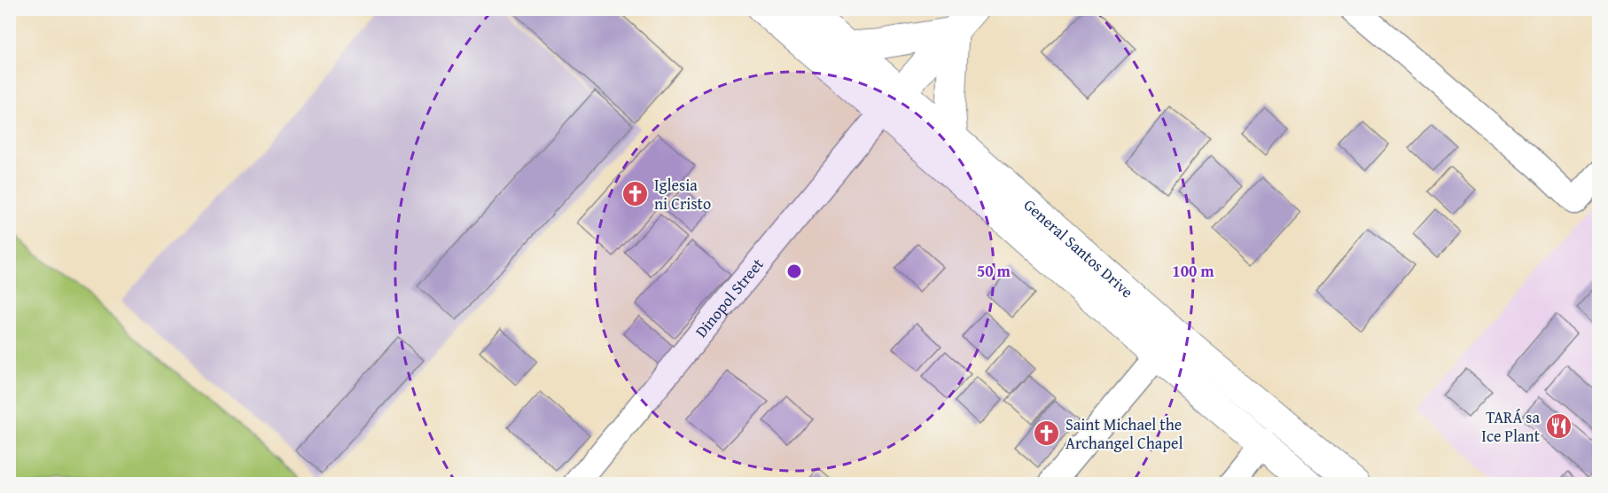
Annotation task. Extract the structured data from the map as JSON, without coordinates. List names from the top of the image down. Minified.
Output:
{"streets":{"main road":["General Santos Drive"],"street":["Dinopol Street"]},"crossings":[["General Santos Drive","Dinopol Street"]],"places":{"church":["Iglesia ni Cristo","Saint Michael the Archangel Chapel"],"restaurant":["TARÁ sa Ice Plant"]},"rings":["50 m","100 m"]}
